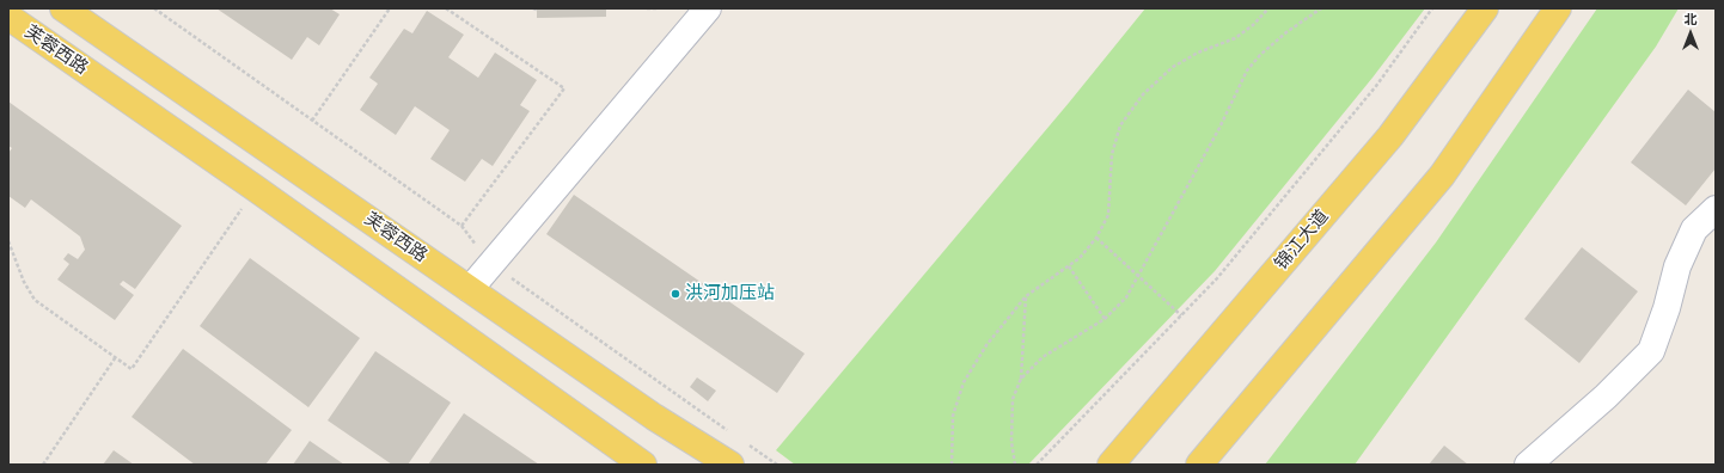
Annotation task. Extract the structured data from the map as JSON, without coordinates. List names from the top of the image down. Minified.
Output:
{"streets":{"main road":["芙蓉西路","锦江大道"]},"places":["洪河加压站"],"north":"top"}
